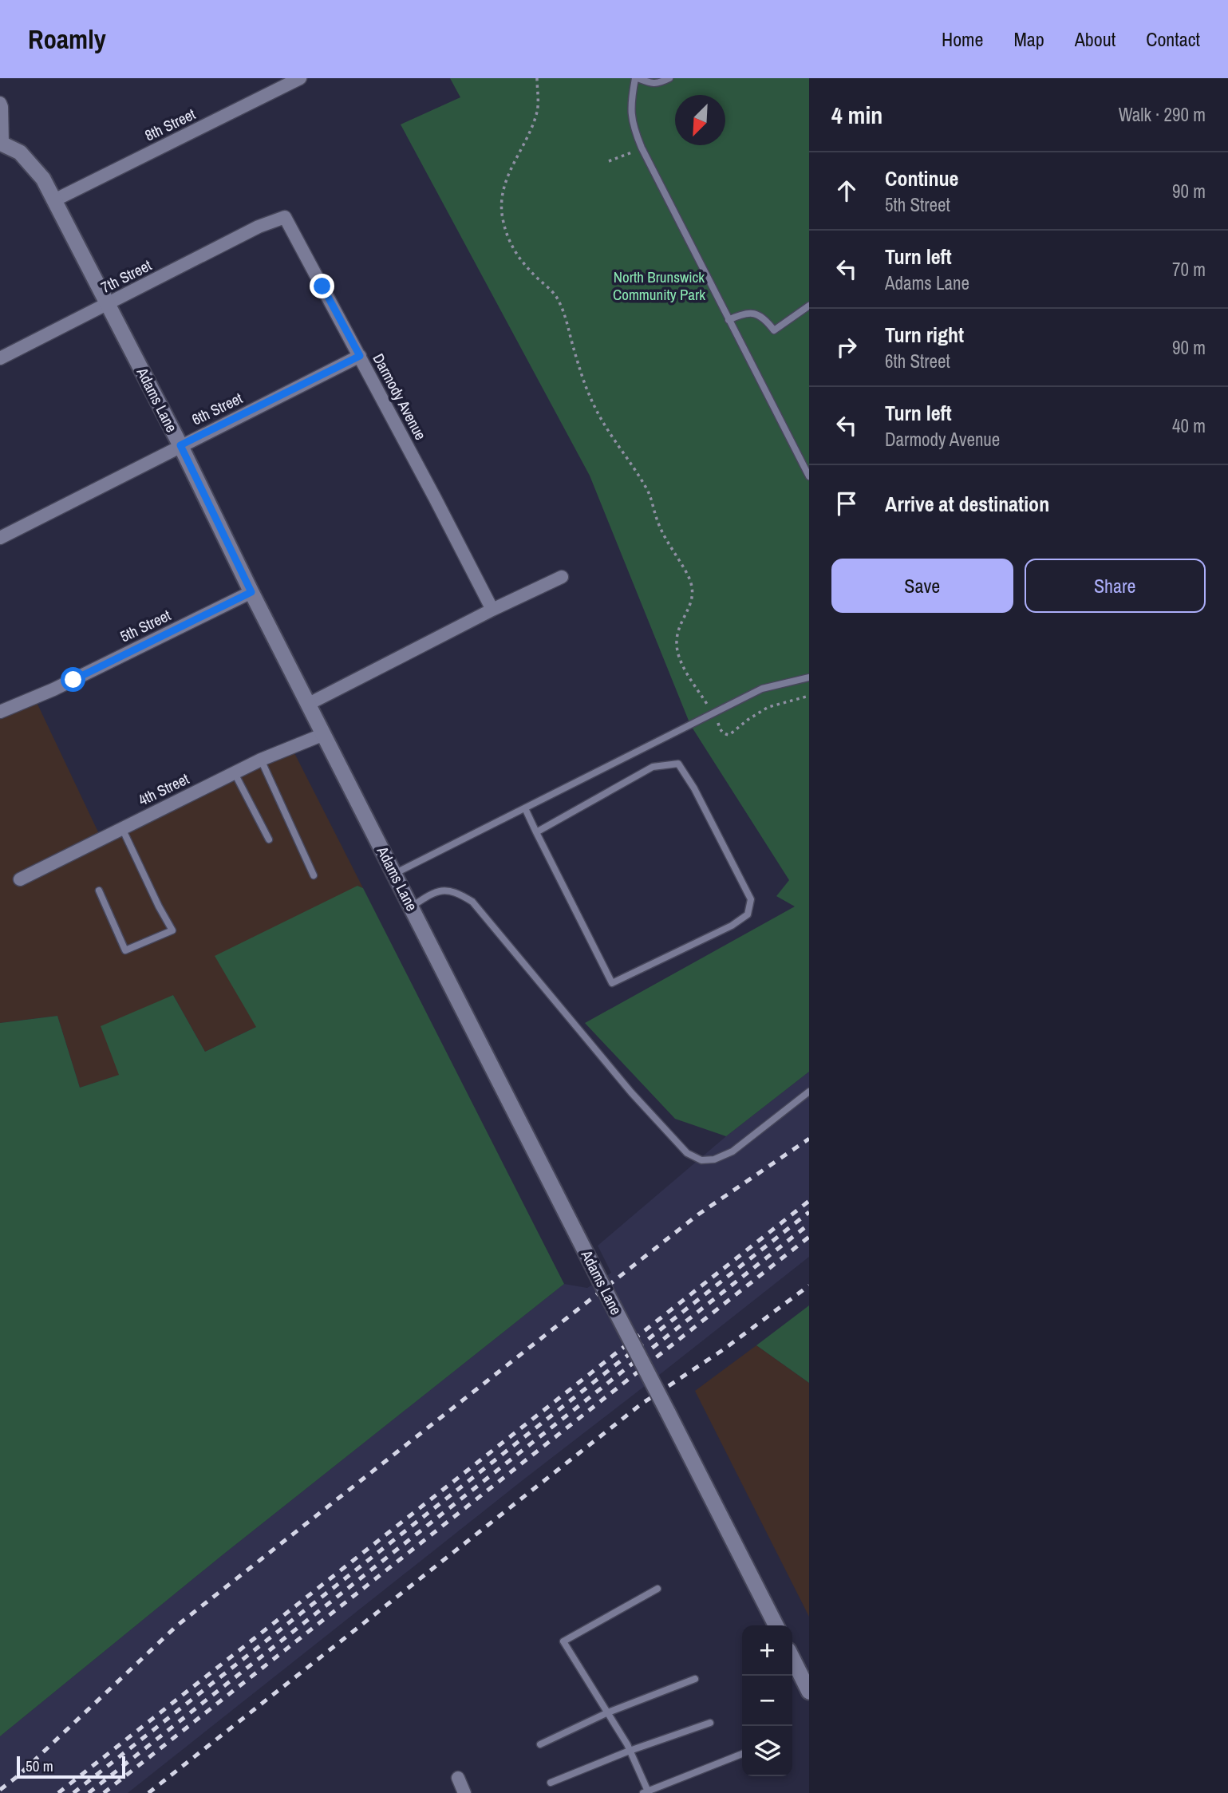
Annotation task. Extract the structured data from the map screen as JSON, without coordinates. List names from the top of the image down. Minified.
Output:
{"streets":{"street":["8th Street","7th Street","Darmody Avenue","Adams Lane","6th Street","5th Street","4th Street"]},"crossings":[["8th Street","Adams Lane"],["7th Street","Darmody Avenue"],["7th Street","Adams Lane"],["Darmody Avenue","6th Street"],["Adams Lane","6th Street"],["Adams Lane","5th Street"],["Adams Lane","4th Street"]],"parks":["North Brunswick Community Park"],"scale_bar":"50 m","north":"bottom left","page":{"header":"Roamly","nav":["Home","Map","About","Contact"],"heading":["4 min","Walk · 290 m"],"list":[["Continue","5th Street","90 m"],["Turn left","Adams Lane","70 m"],["Turn right","6th Street","90 m"],["Turn left","Darmody Avenue","40 m"],"Arrive at destination"],"buttons":["Save","Share"],"map_buttons":["+","−"],"scale":"50 m"}}
